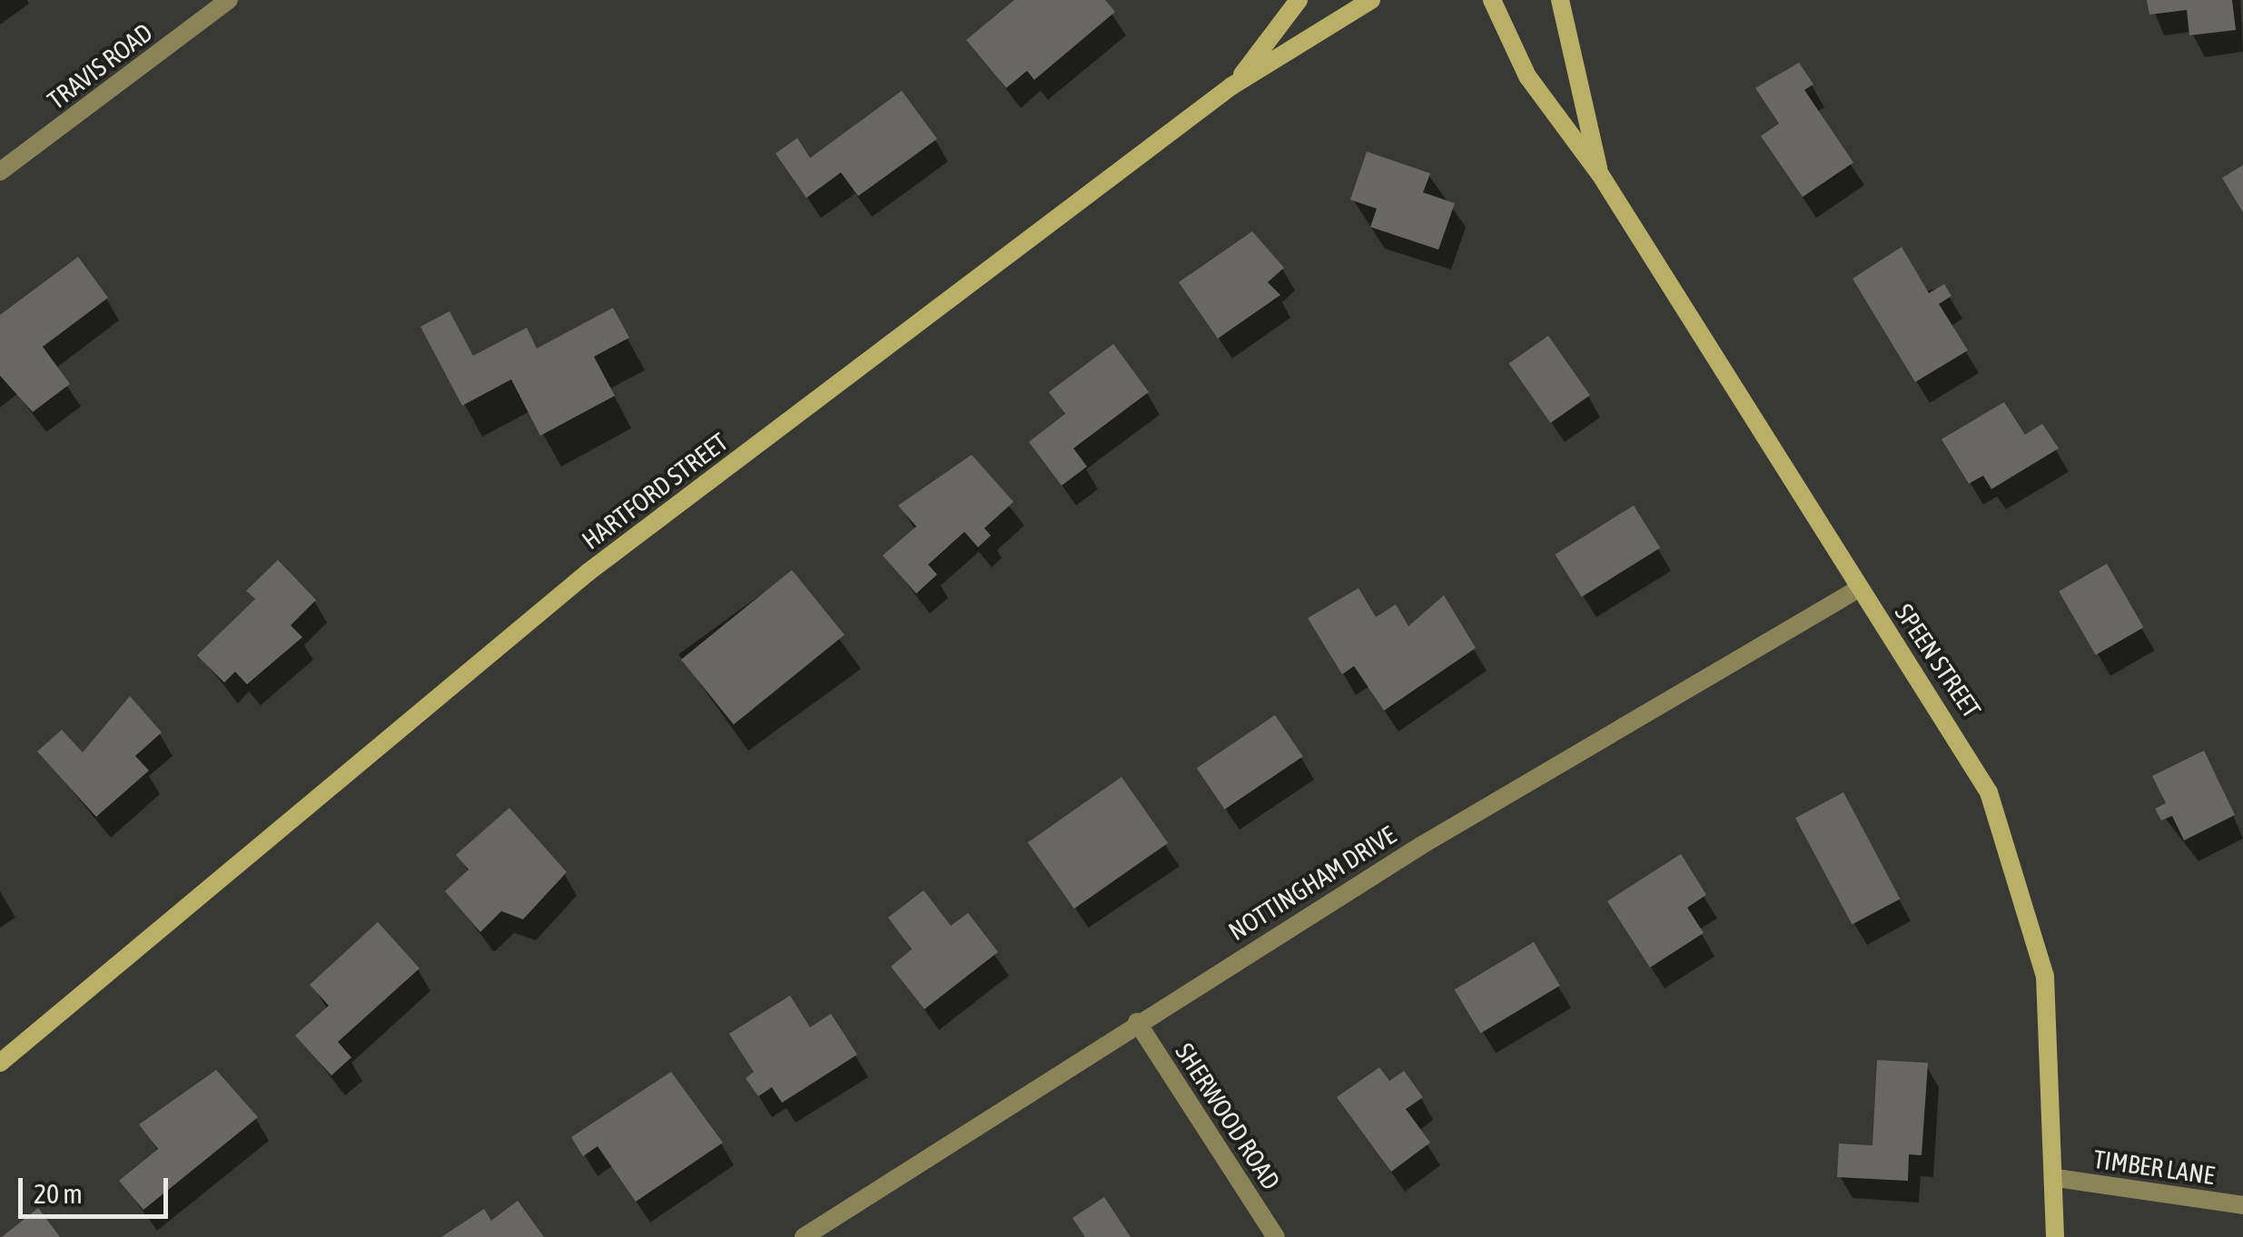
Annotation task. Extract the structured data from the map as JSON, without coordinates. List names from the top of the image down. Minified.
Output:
{"streets":{"street":["TRAVIS ROAD","HARTFORD STREET","SPEEN STREET","NOTTINGHAM DRIVE","SHERWOOD ROAD","TIMBER LANE"]},"crossings":[["SPEEN STREET","NOTTINGHAM DRIVE"],["SPEEN STREET","TIMBER LANE"],["NOTTINGHAM DRIVE","SHERWOOD ROAD"]],"scale_bar":"20 m"}
